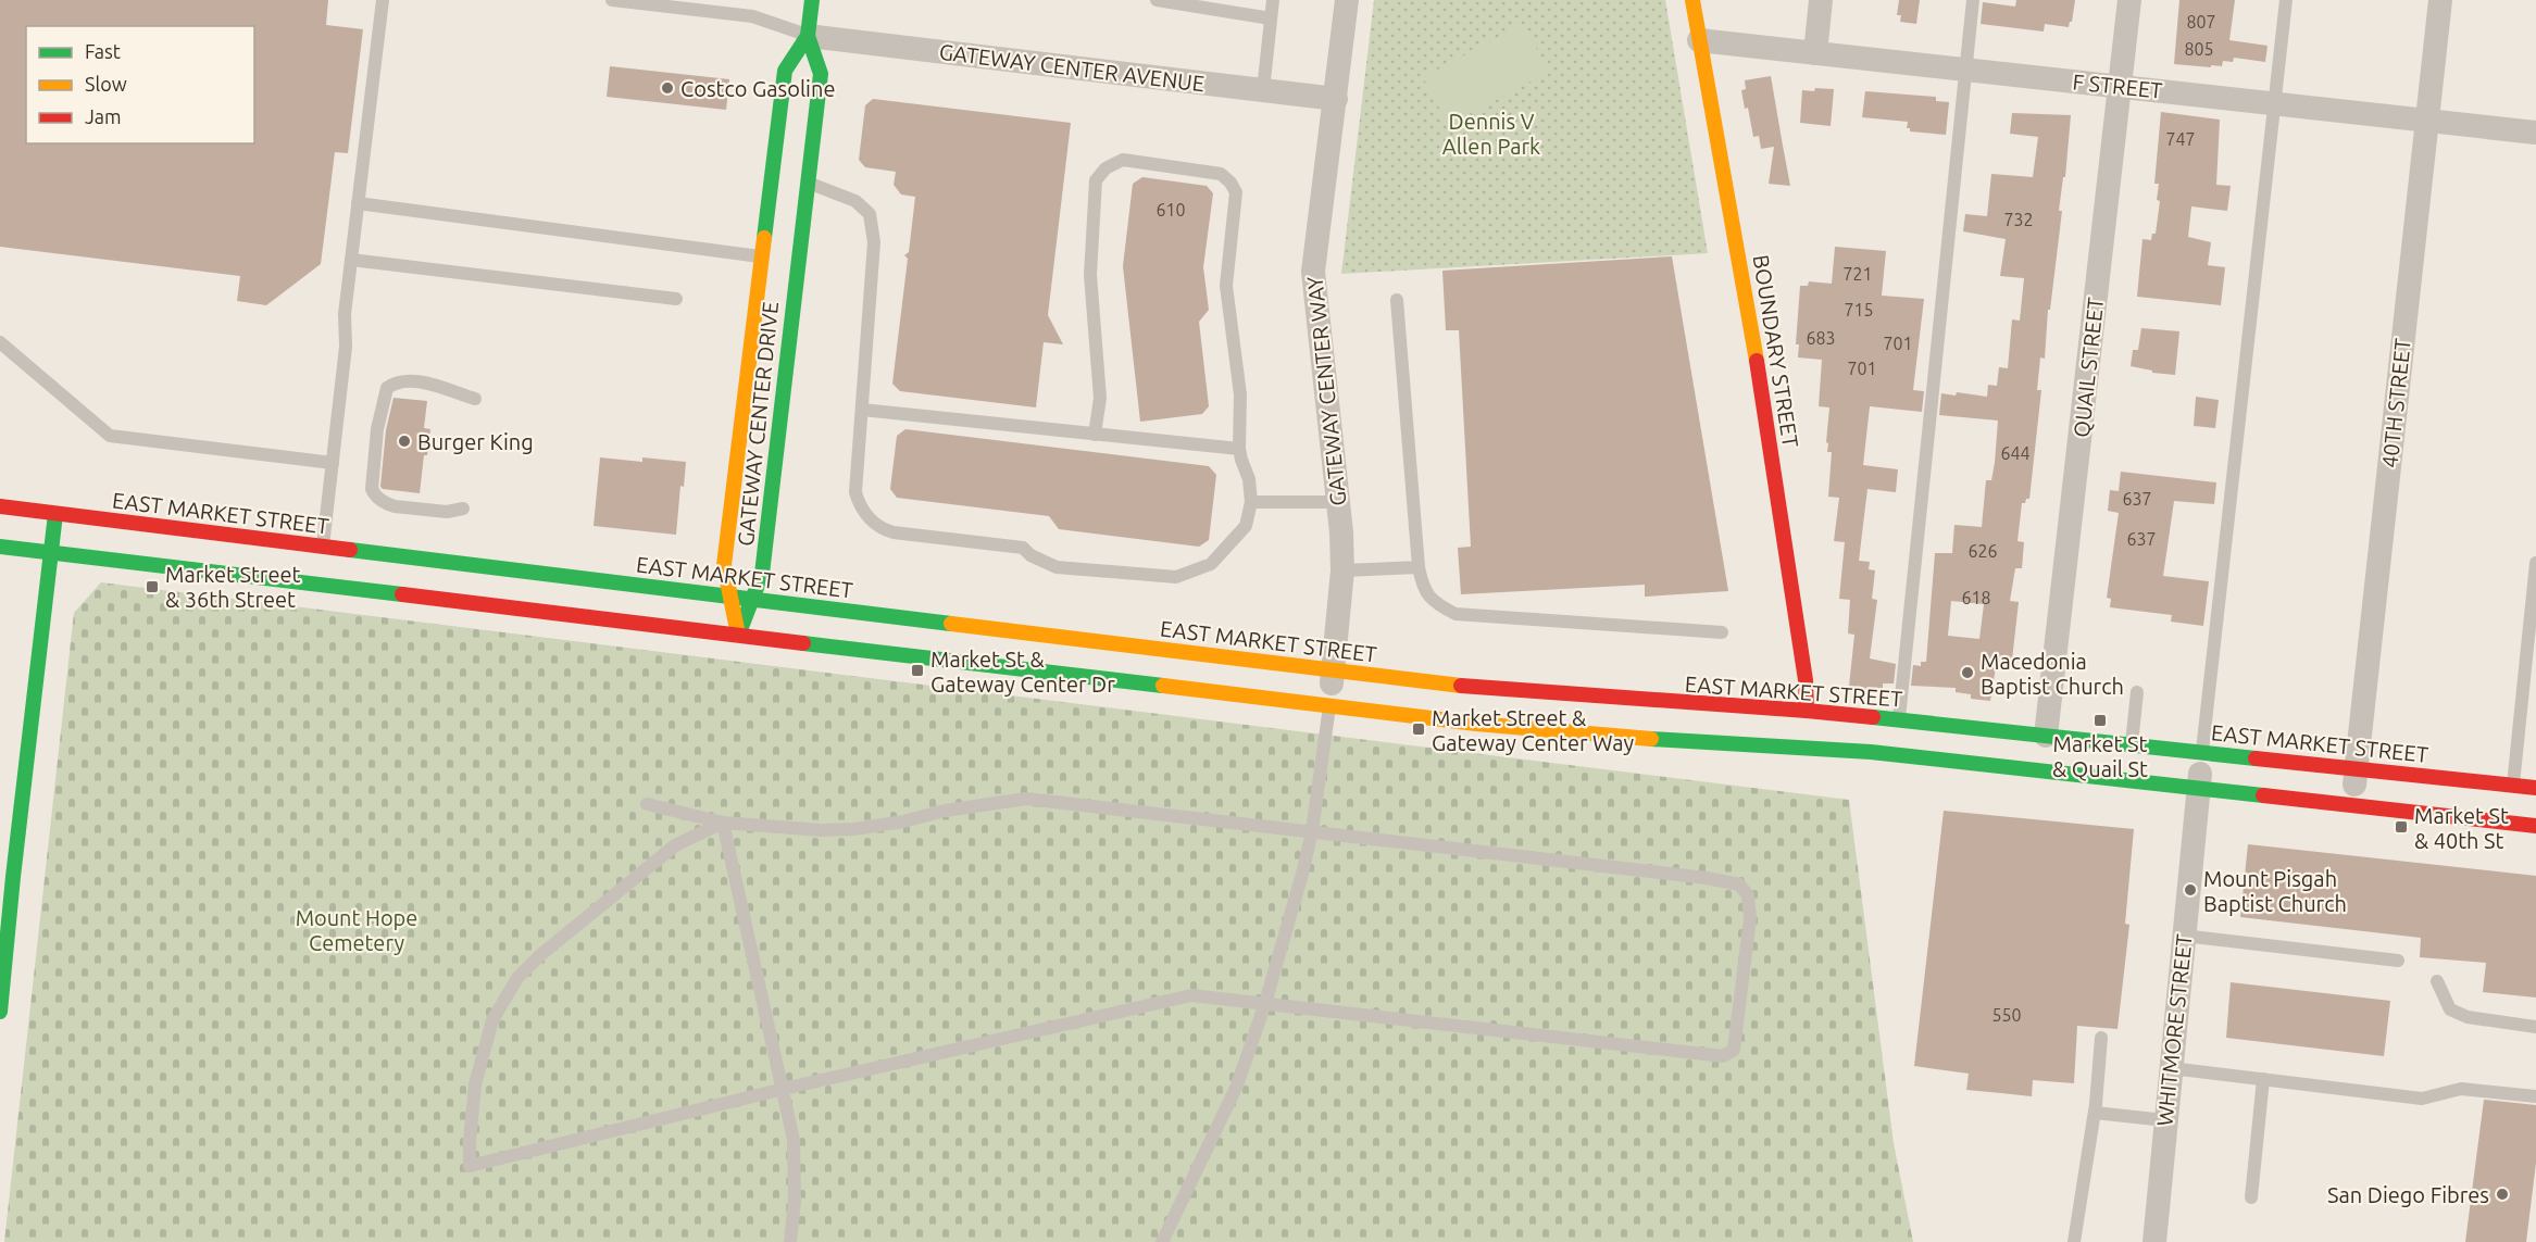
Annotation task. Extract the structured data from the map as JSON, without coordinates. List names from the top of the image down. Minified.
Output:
{"streets":{"main road":["BOUNDARY STREET","GATEWAY CENTER DRIVE","EAST MARKET STREET"],"street":["GATEWAY CENTER AVENUE","F STREET","QUAIL STREET","GATEWAY CENTER WAY","40TH STREET","WHITMORE STREET"]},"crossings":[["GATEWAY CENTER AVENUE","GATEWAY CENTER WAY"],["GATEWAY CENTER AVENUE","GATEWAY CENTER DRIVE"],["F STREET","BOUNDARY STREET"],["F STREET","QUAIL STREET"],["F STREET","40TH STREET"],["BOUNDARY STREET","EAST MARKET STREET"],["QUAIL STREET","EAST MARKET STREET"],["GATEWAY CENTER WAY","EAST MARKET STREET"],["40TH STREET","EAST MARKET STREET"],["GATEWAY CENTER DRIVE","EAST MARKET STREET"],["EAST MARKET STREET","WHITMORE STREET"]],"parks":["Dennis V Allen Park","Mount Hope Cemetery"],"places":{"other":["Costco Gasoline","Burger King","Macedonia Baptist Church","Mount Pisgah Baptist Church","San Diego Fibres"],"transit":["Market Street & 36th Street","Market St & Gateway Center Dr","Market St & Quail St","Market Street & Gateway Center Way","Market St & 40th St"]},"house_numbers":["807","805","747","610","732","721","715","683","701","701","644","637","637","626","618","550"],"legend":["Fast","Slow","Jam"]}
